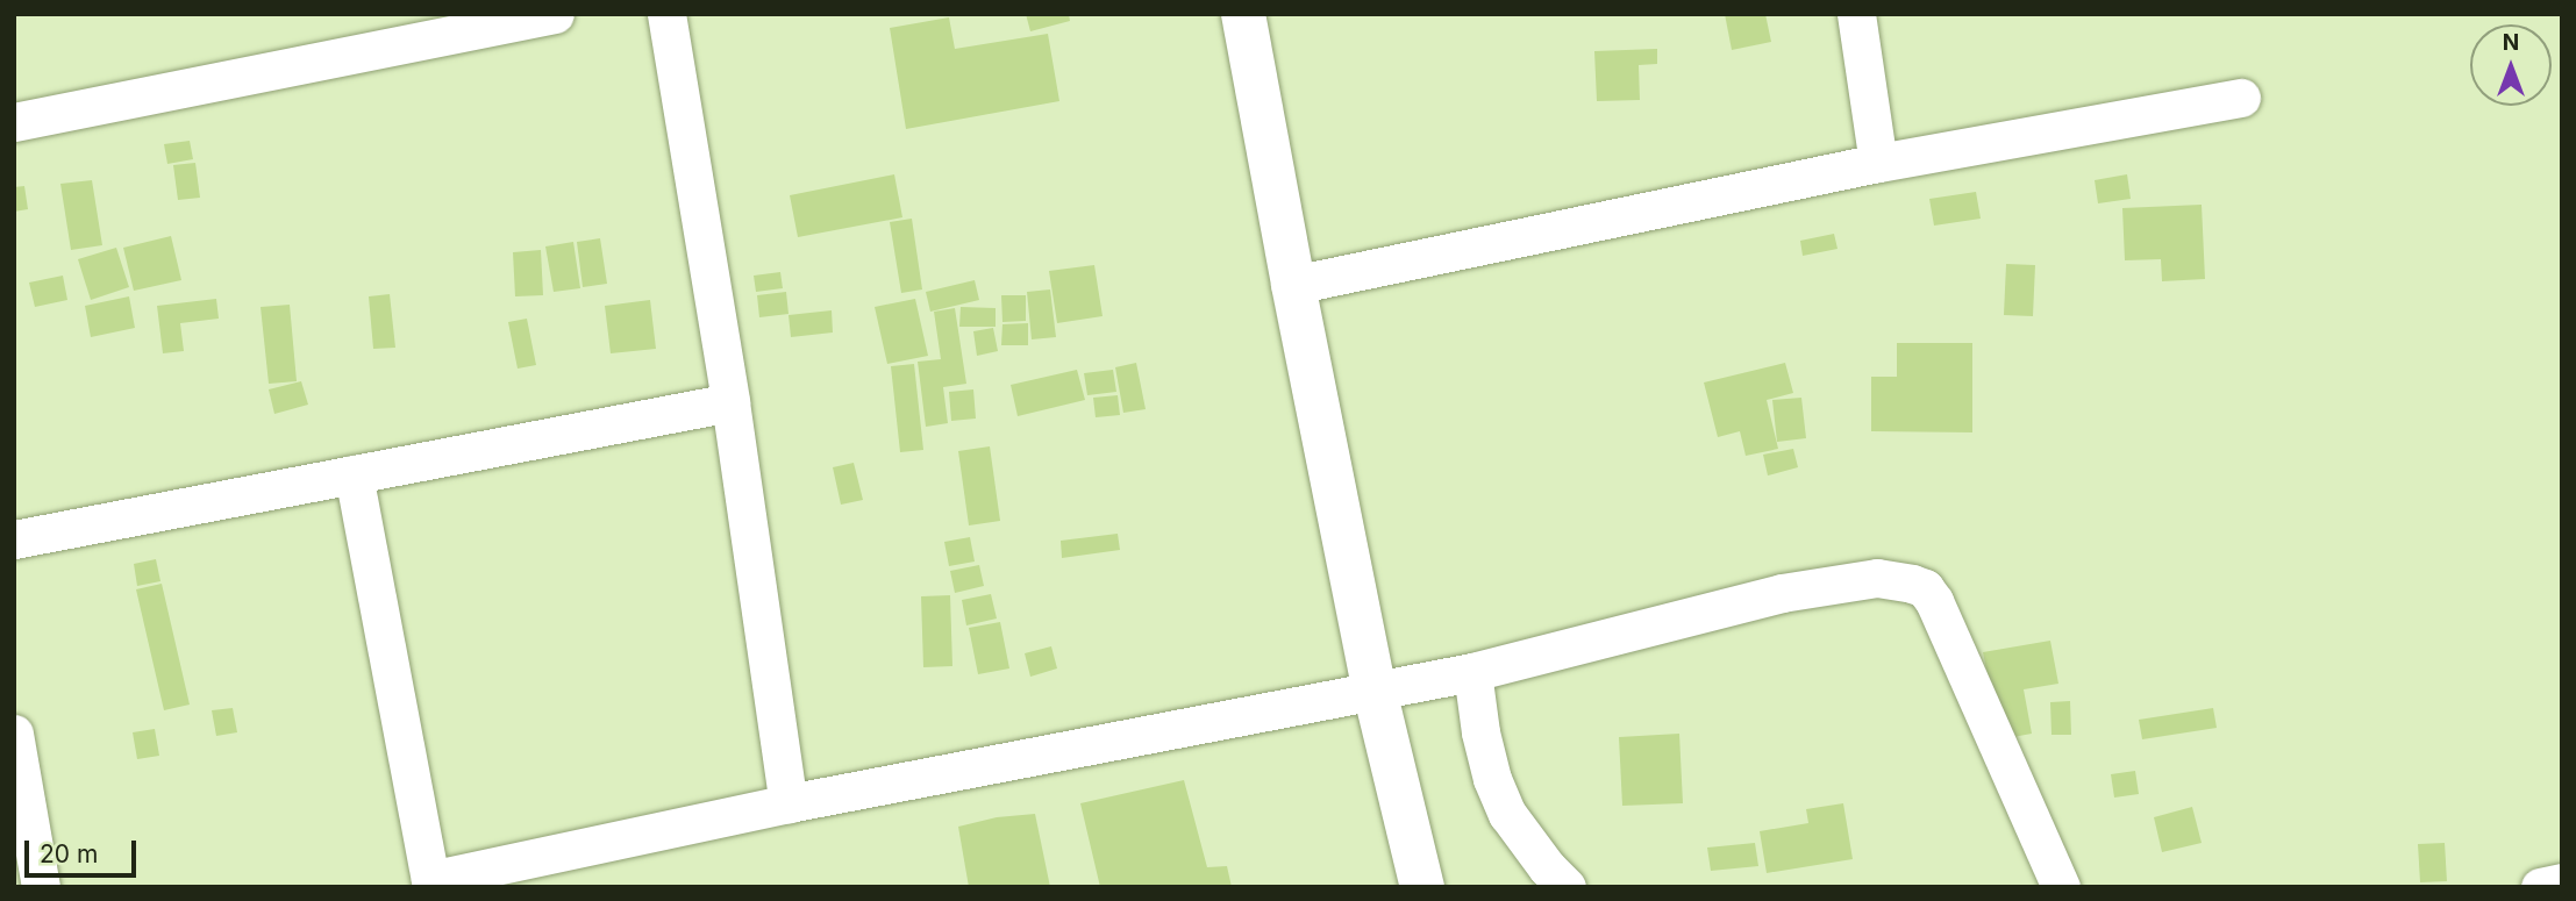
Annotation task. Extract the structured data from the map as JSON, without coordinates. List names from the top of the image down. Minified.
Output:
{"scale_bar":"20 m","north":"top"}
